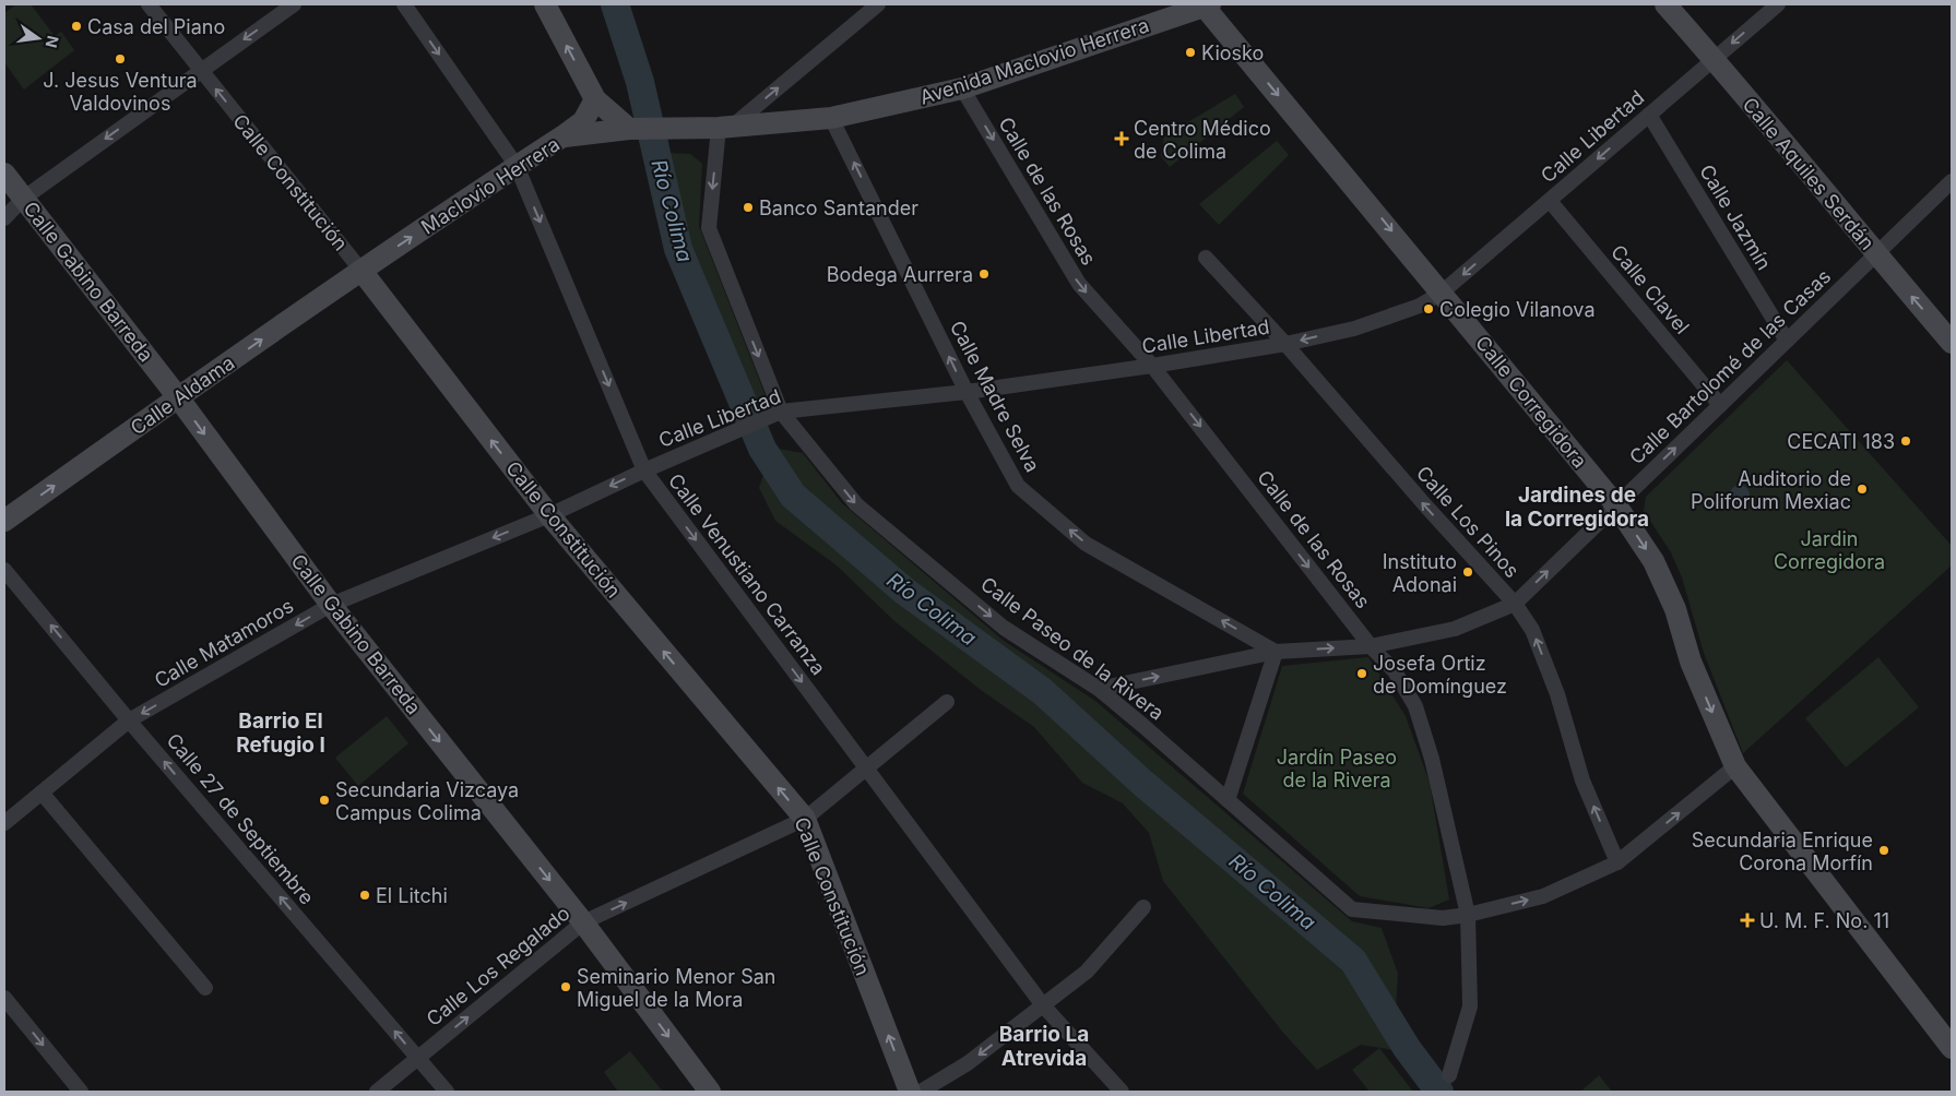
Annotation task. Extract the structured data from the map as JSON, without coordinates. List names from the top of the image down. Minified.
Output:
{"streets":{"street":["Avenida Maclovio Herrera","Calle Libertad","Calle Aquiles Serdán","Calle Constitución","Maclovio Herrera","Calle de las Rosas","Calle Jazmín","Calle Gabino Barreda","Calle Clavel","Calle Bartolomé de las Casas","Calle Aldama","Calle Madre Selva","Calle Corregidora","Calle Los Pinos","Calle Venustiano Carranza","Calle Matamoros","Calle Paseo de la Rivera","Calle 27 de Septiembre","Calle Los Regalado"]},"crossings":[["Avenida Maclovio Herrera","Maclovio Herrera"],["Avenida Maclovio Herrera","Calle de las Rosas"],["Avenida Maclovio Herrera","Calle Madre Selva"],["Avenida Maclovio Herrera","Calle Corregidora"],["Avenida Maclovio Herrera","Calle Paseo de la Rivera"],["Calle Libertad","Calle Aquiles Serdán"],["Calle Libertad","Calle Constitución"],["Calle Libertad","Calle de las Rosas"],["Calle Libertad","Calle Jazmín"],["Calle Libertad","Calle Clavel"],["Calle Libertad","Calle Madre Selva"],["Calle Libertad","Calle Corregidora"],["Calle Libertad","Calle Los Pinos"],["Calle Libertad","Calle Venustiano Carranza"],["Calle Libertad","Calle Matamoros"],["Calle Libertad","Calle Paseo de la Rivera"],["Calle Aquiles Serdán","Calle Bartolomé de las Casas"],["Calle Constitución","Maclovio Herrera"],["Calle Constitución","Calle Aldama"],["Calle Constitución","Calle Matamoros"],["Calle Constitución","Calle Los Regalado"],["Maclovio Herrera","Calle Aldama"],["Maclovio Herrera","Calle Venustiano Carranza"],["Calle de las Rosas","Calle Bartolomé de las Casas"],["Calle de las Rosas","Calle Paseo de la Rivera"],["Calle Jazmín","Calle Bartolomé de las Casas"],["Calle Gabino Barreda","Calle Aldama"],["Calle Gabino Barreda","Calle Matamoros"],["Calle Gabino Barreda","Calle Los Regalado"],["Calle Clavel","Calle Bartolomé de las Casas"],["Calle Bartolomé de las Casas","Calle Madre Selva"],["Calle Bartolomé de las Casas","Calle Corregidora"],["Calle Bartolomé de las Casas","Calle Los Pinos"],["Calle Bartolomé de las Casas","Calle Paseo de la Rivera"],["Calle Corregidora","Calle Paseo de la Rivera"],["Calle Los Pinos","Calle Paseo de la Rivera"],["Calle Venustiano Carranza","Calle Los Regalado"],["Calle Matamoros","Calle 27 de Septiembre"],["Calle 27 de Septiembre","Calle Los Regalado"]],"one_way":["Calle Libertad","Calle Constitución","Maclovio Herrera","Calle de las Rosas","Calle Gabino Barreda","Calle Bartolomé de las Casas","Calle Aldama","Calle Madre Selva","Calle Corregidora","Calle Los Pinos","Calle Venustiano Carranza","Calle Matamoros","Calle Los Regalado"],"districts":["Jardines de la Corregidora","Barrio El Refugio I","Barrio La Atrevida"],"water":["Río Colima"],"parks":["Jardin Corregidora","Jardín Paseo de la Rivera"],"places":{"other":["Casa del Piano","Kiosko","J. Jesus Ventura Valdovinos","Banco Santander","Bodega Aurrera","Colegio Vilanova","CECATI 183","Auditorio de Poliforum Mexiac","Instituto Adonai","Josefa Ortiz de Domínguez","Secundaria Vizcaya Campus Colima","Secundaria Enrique Corona Morfín","El Litchi","Seminario Menor San Miguel de la Mora"],"health":["Centro Médico de Colima","U. M. F. No. 11"]},"north":"right"}
